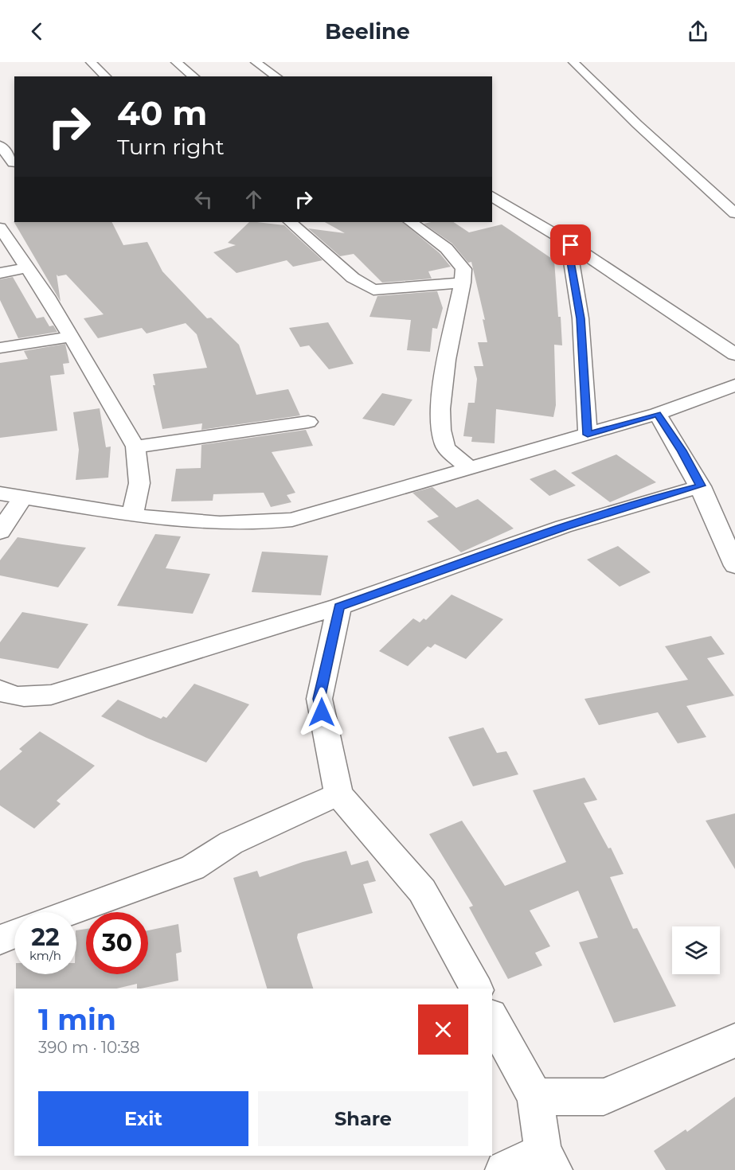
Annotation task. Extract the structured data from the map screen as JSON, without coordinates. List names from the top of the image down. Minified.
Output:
{"page":{"header":"Beeline","turn":["40 m","Turn right"],"speed":"22 km/h","limit":"30","heading":["1 min","390 m · 10:38"],"buttons":["Exit","Share"]}}
